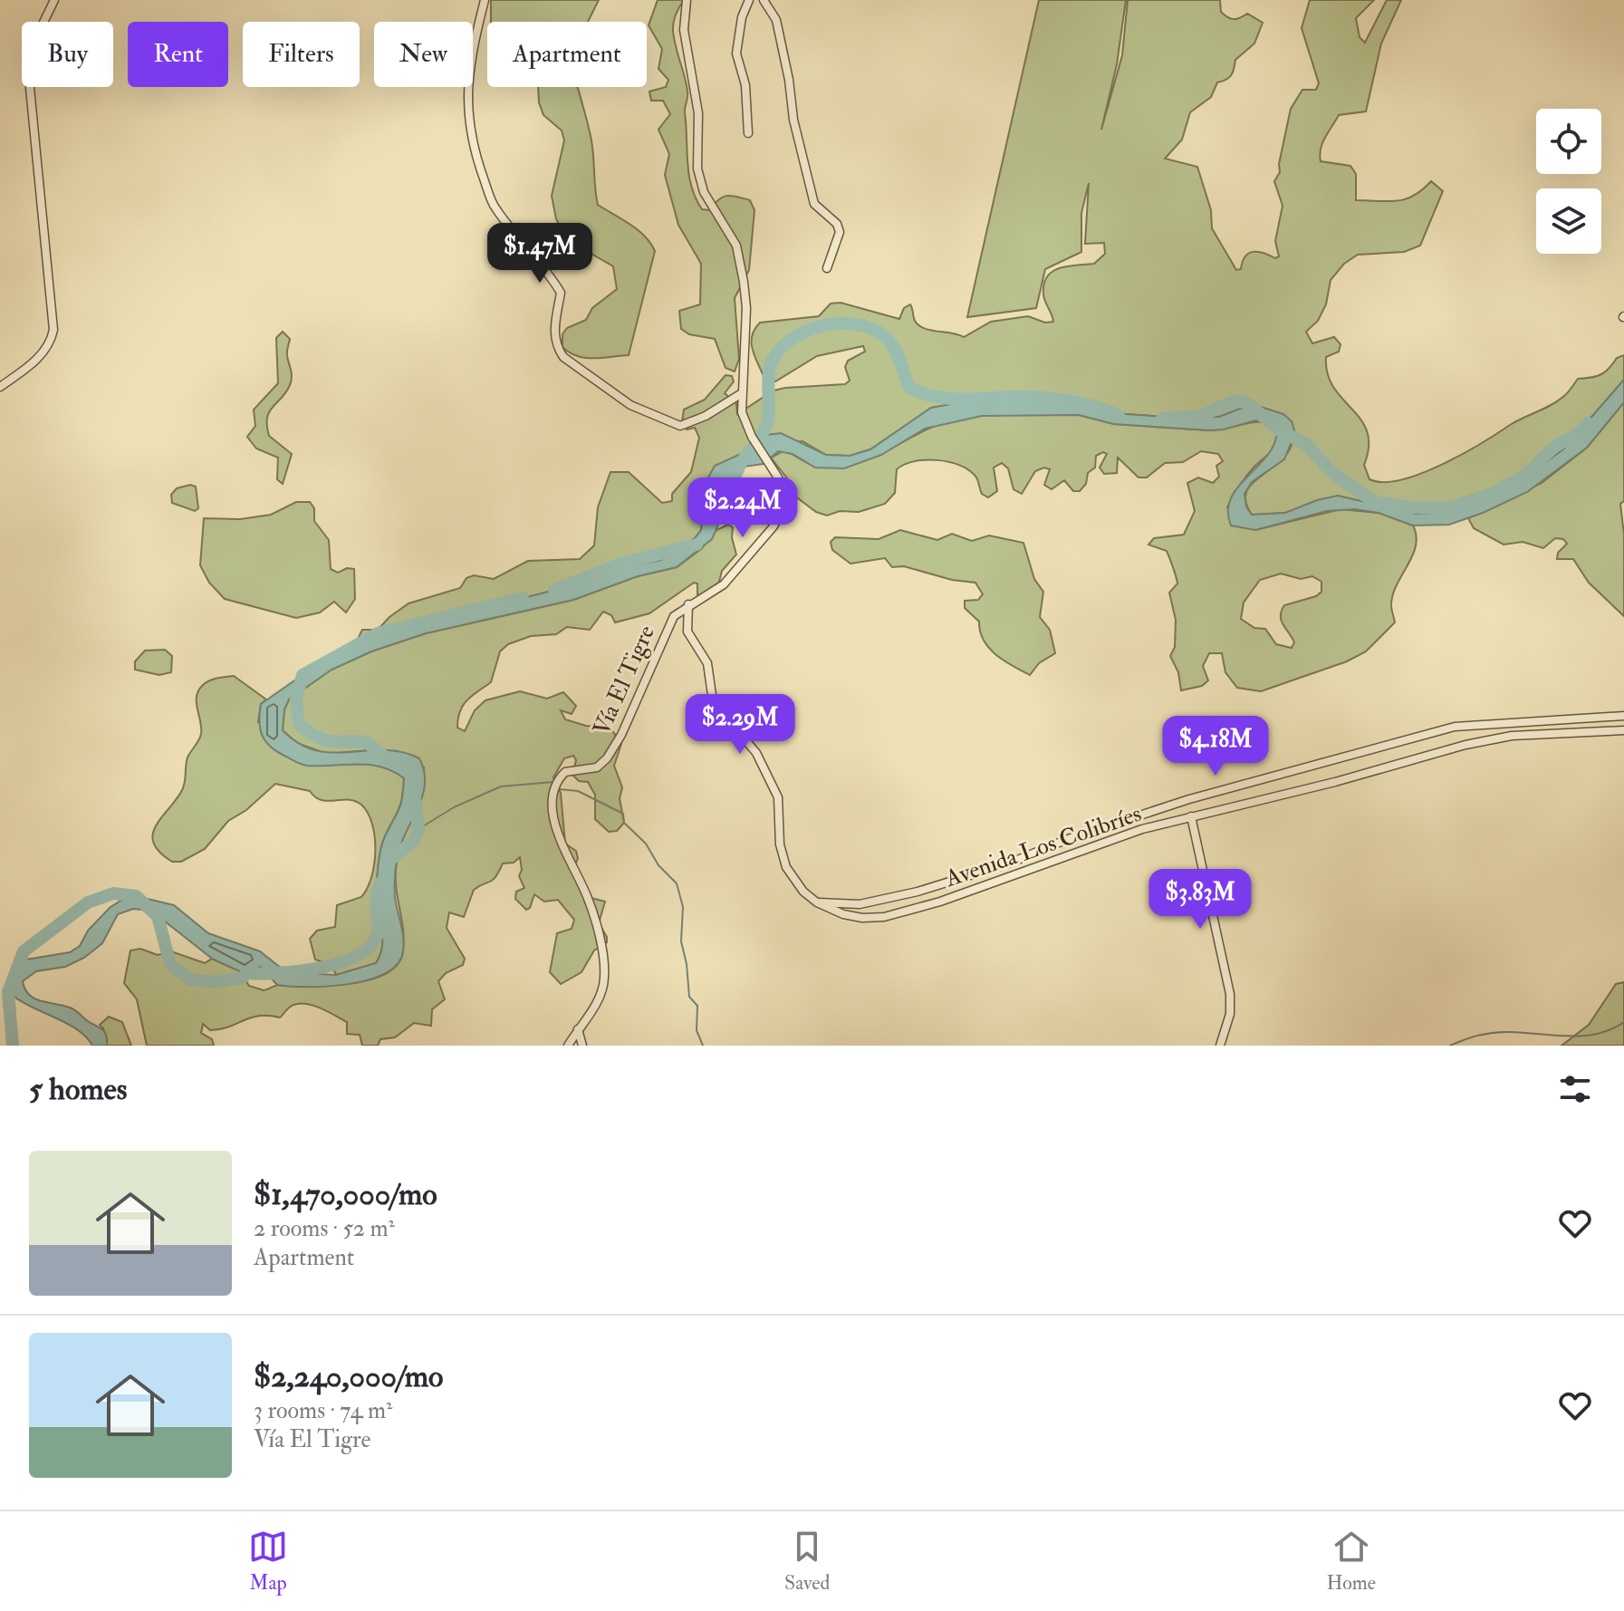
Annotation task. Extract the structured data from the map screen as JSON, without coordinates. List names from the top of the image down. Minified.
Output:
{"streets":{"street":["Vía El Tigre","Avenida Los Colibríes"]},"crossings":[["Vía El Tigre","Avenida Los Colibríes"]],"page":{"chip":["Buy","Rent","Filters","New","Apartment"],"price":["$1.47M","$2.24M","$2.29M","$4.18M","$3.83M"],"heading":"5 homes","list":[{"name":"$1,470,000/mo","note":"2 rooms · 52 m² · Apartment"},{"name":"$2,240,000/mo","note":"3 rooms · 74 m² · Vía El Tigre"}],"tabs":["Map","Saved","Home"]}}
